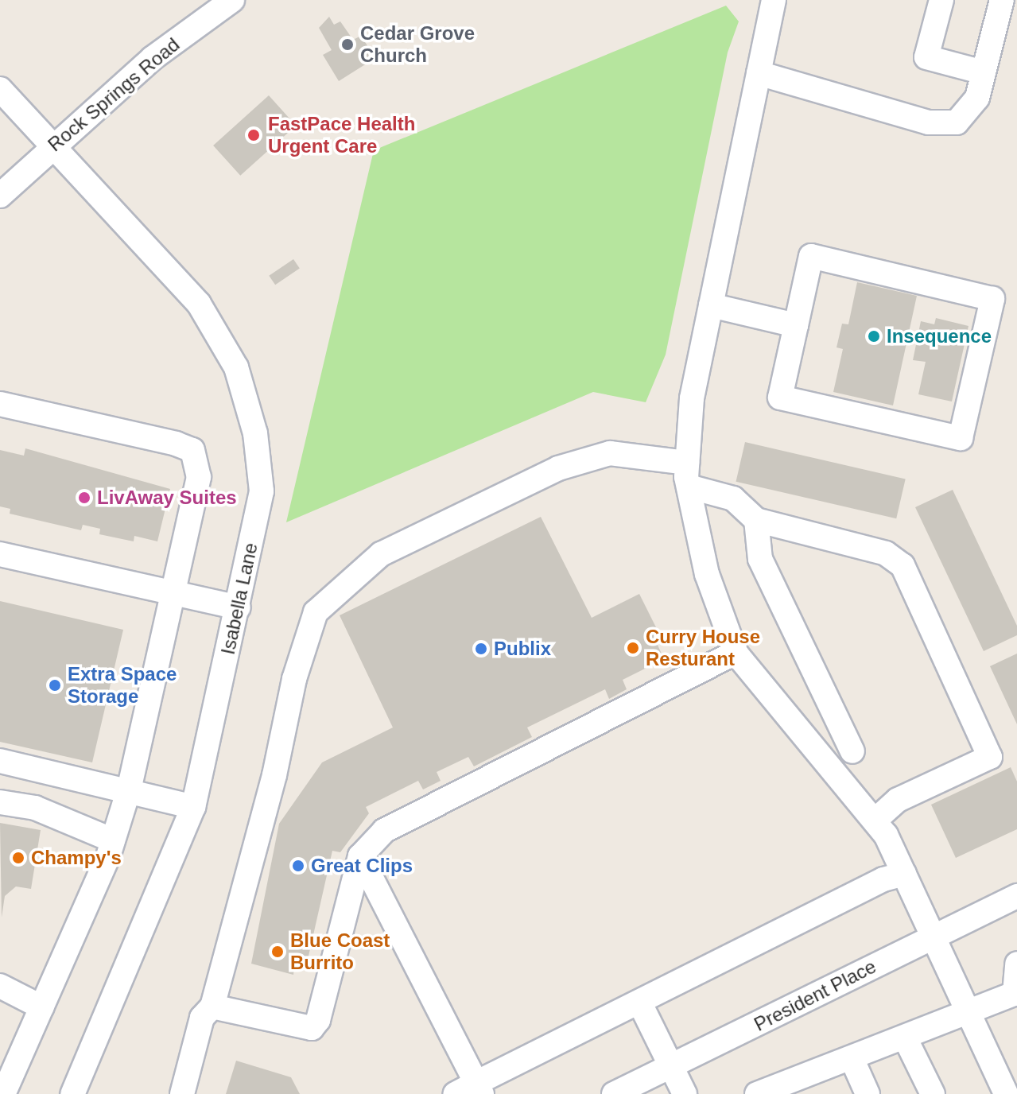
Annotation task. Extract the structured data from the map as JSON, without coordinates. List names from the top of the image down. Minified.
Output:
{"streets":{"street":["Rock Springs Road","Isabella Lane","President Place"]},"crossings":[["Rock Springs Road","Isabella Lane"]],"places":["Cedar Grove Church","FastPace Health Urgent Care","Insequence","LivAway Suites","Curry House Resturant","Publix","Extra Space Storage","Champy's","Great Clips","Blue Coast Burrito"]}
